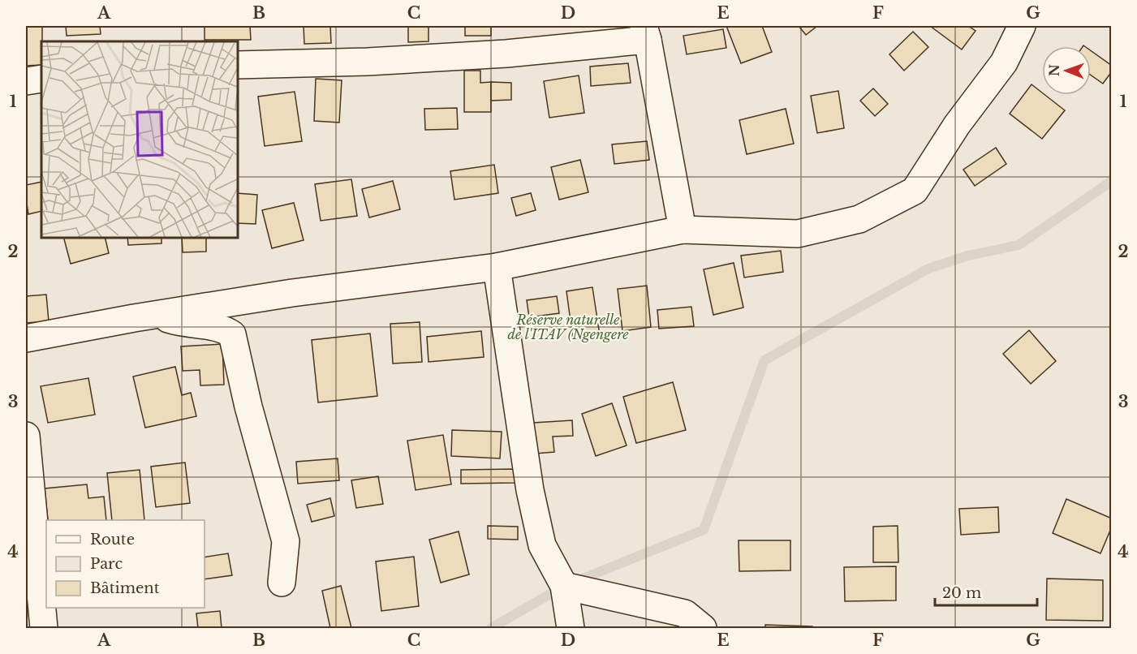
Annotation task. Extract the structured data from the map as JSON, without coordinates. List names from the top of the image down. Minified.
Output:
{"parks":["Réserve naturelle de l'ITAV (Ngengere"],"legend":["Route","Parc","Bâtiment"],"scale_bar":"20 m","north":"left","grid":{"columns":["A","B","C","D","E","F","G"],"rows":["1","2","3","4"]}}
